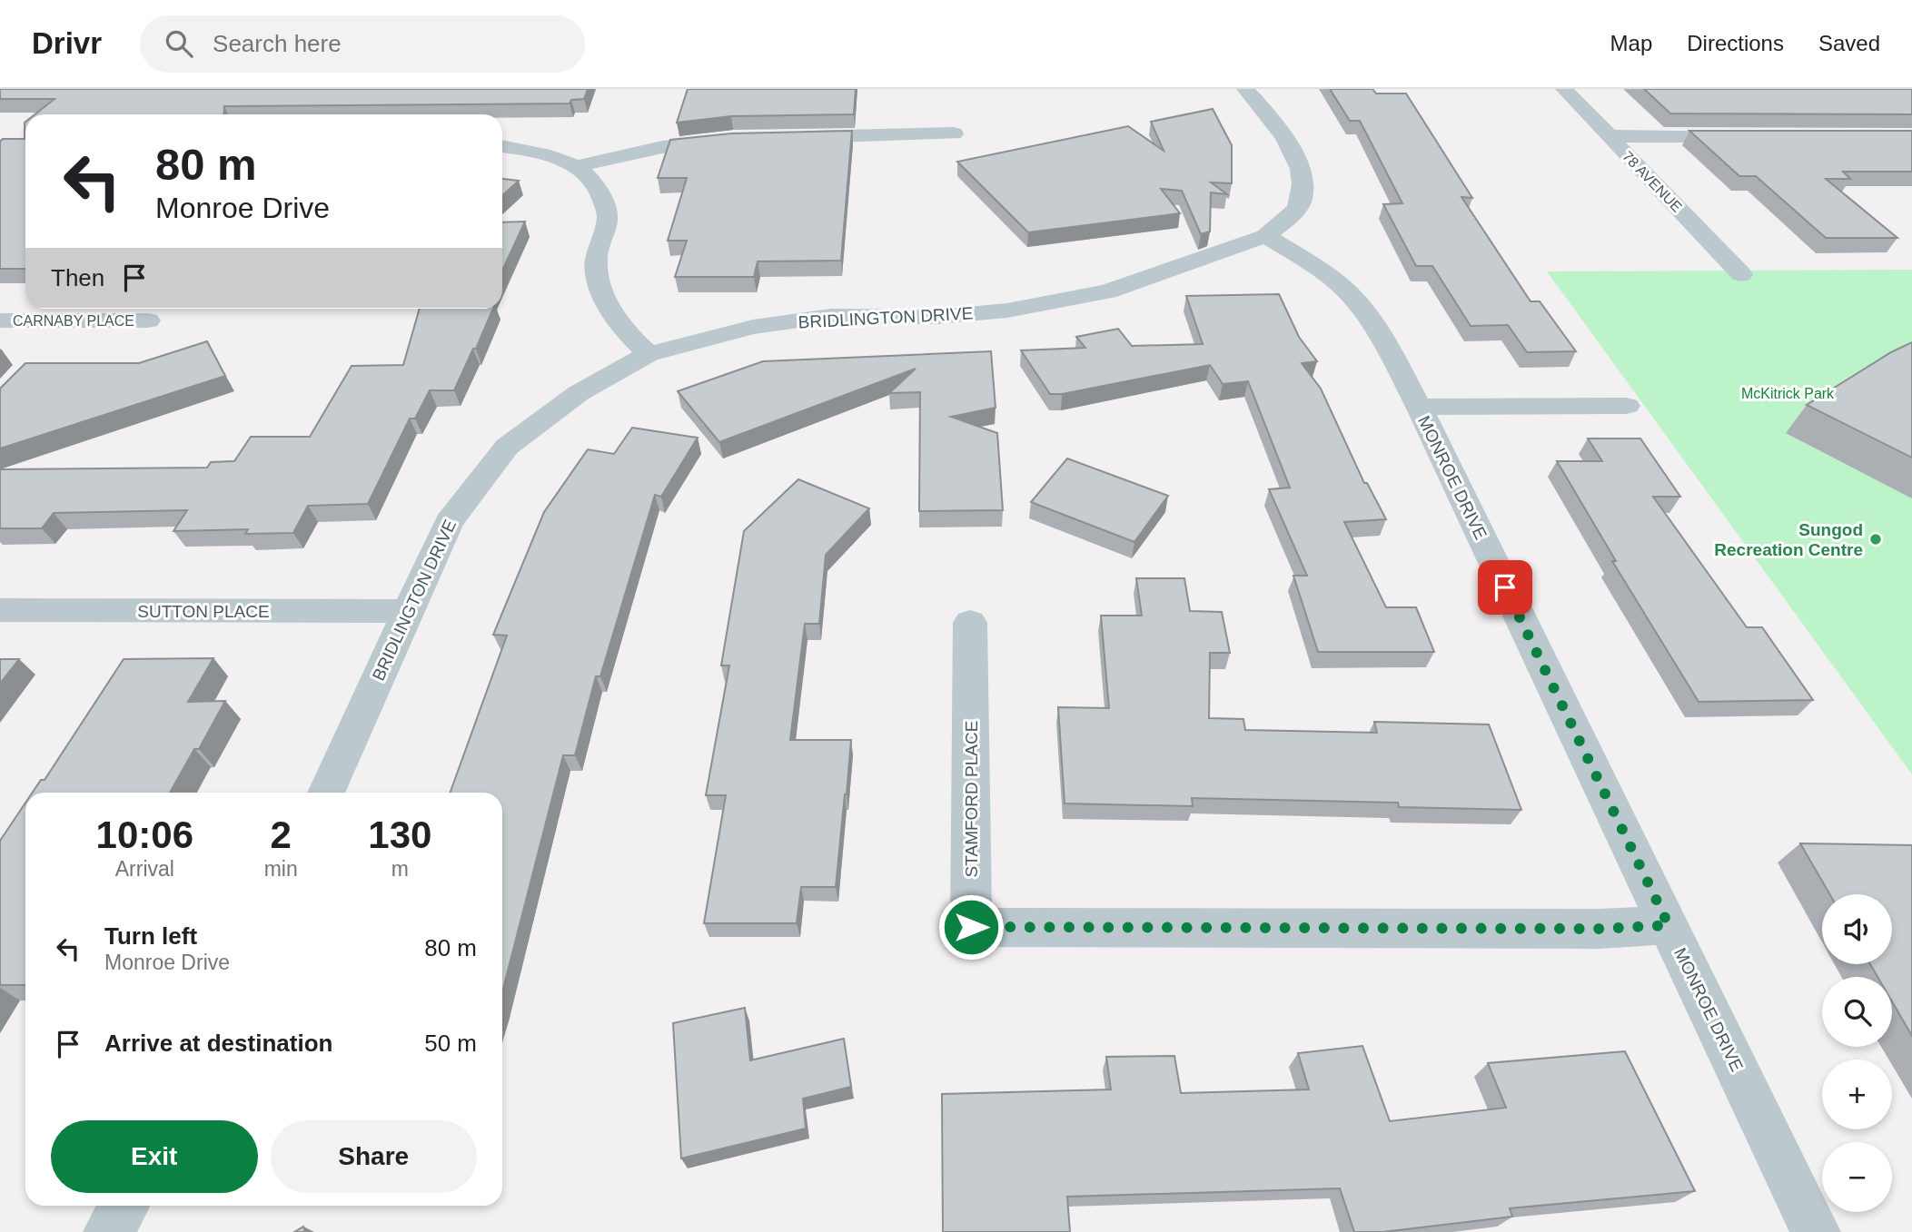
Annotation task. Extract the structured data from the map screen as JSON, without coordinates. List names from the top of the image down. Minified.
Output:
{"streets":{"street":["78 AVENUE","BRIDLINGTON DRIVE","CARNABY PLACE","MONROE DRIVE","SUTTON PLACE","STAMFORD PLACE"]},"crossings":[["BRIDLINGTON DRIVE","MONROE DRIVE"],["BRIDLINGTON DRIVE","SUTTON PLACE"],["MONROE DRIVE","STAMFORD PLACE"]],"parks":["McKitrick Park"],"places":["Sungod Recreation Centre"],"page":{"header":"Drivr","search":"Search here","nav":["Map","Directions","Saved"],"turn":["80 m","Monroe Drive"],"then":"Then","eta":["10:06","Arrival","2","min","130","m"],"map_buttons":["+","−"],"list":[{"name":"Turn left","note":"Monroe Drive","value":"80 m"},{"name":"Arrive at destination","value":"50 m"}],"buttons":["Exit","Share"]}}
